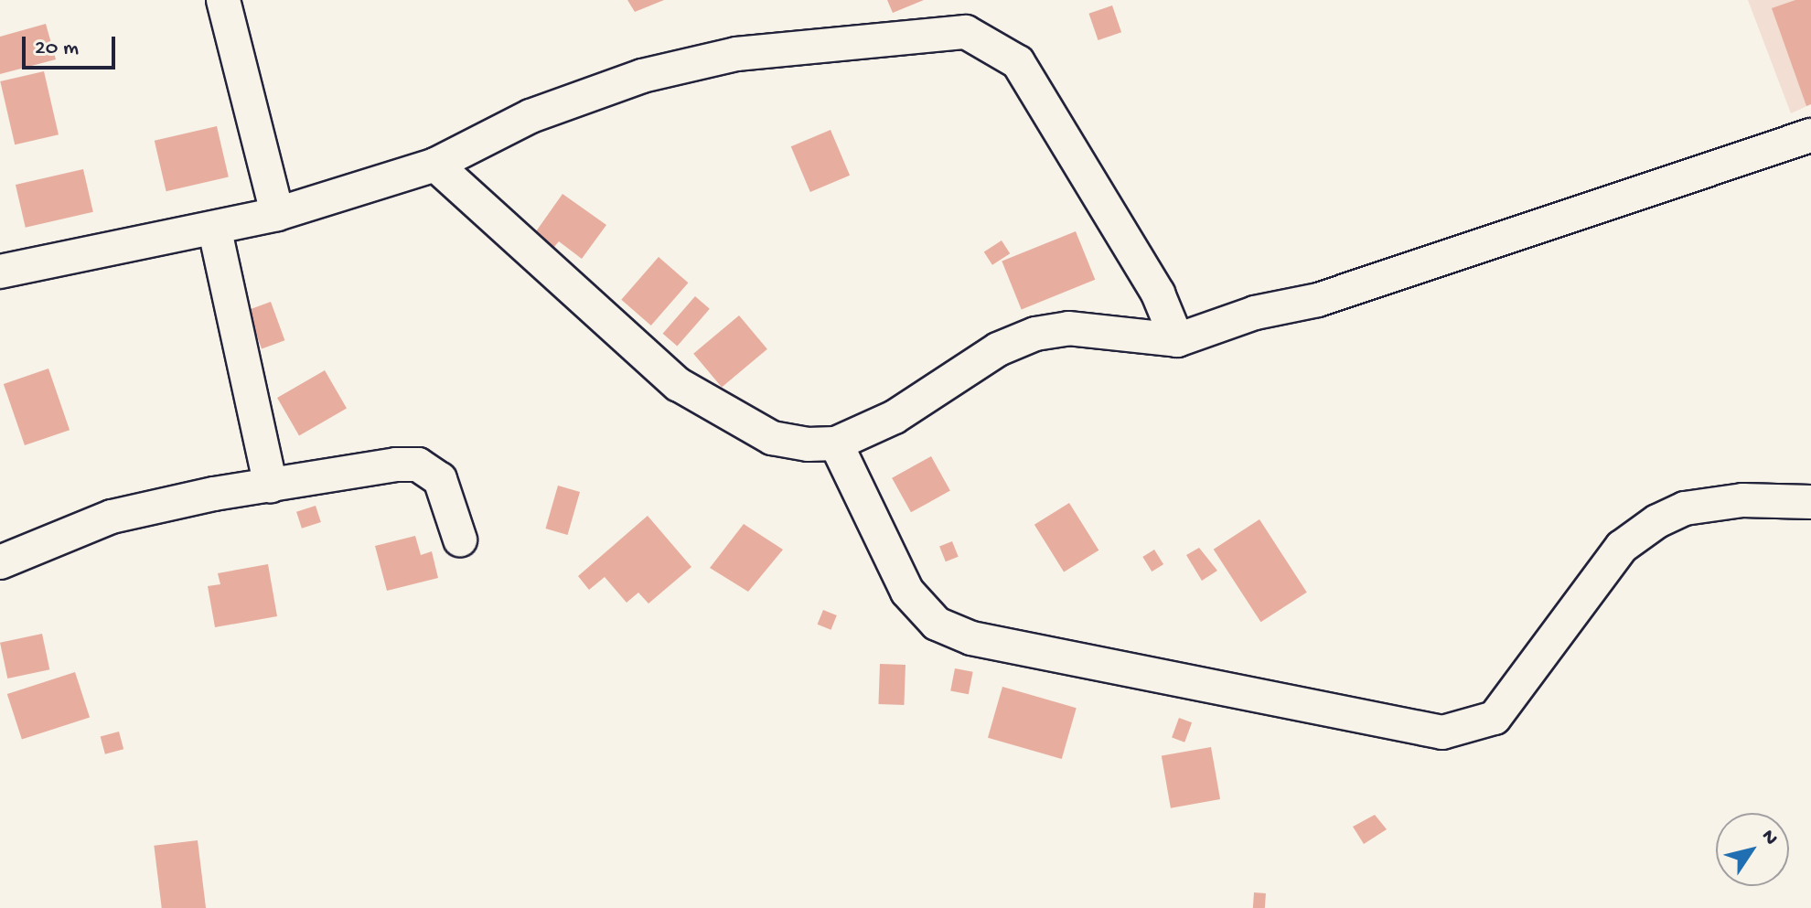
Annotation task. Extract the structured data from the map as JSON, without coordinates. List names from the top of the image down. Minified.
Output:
{"scale_bar":"20 m","north":"top right"}
